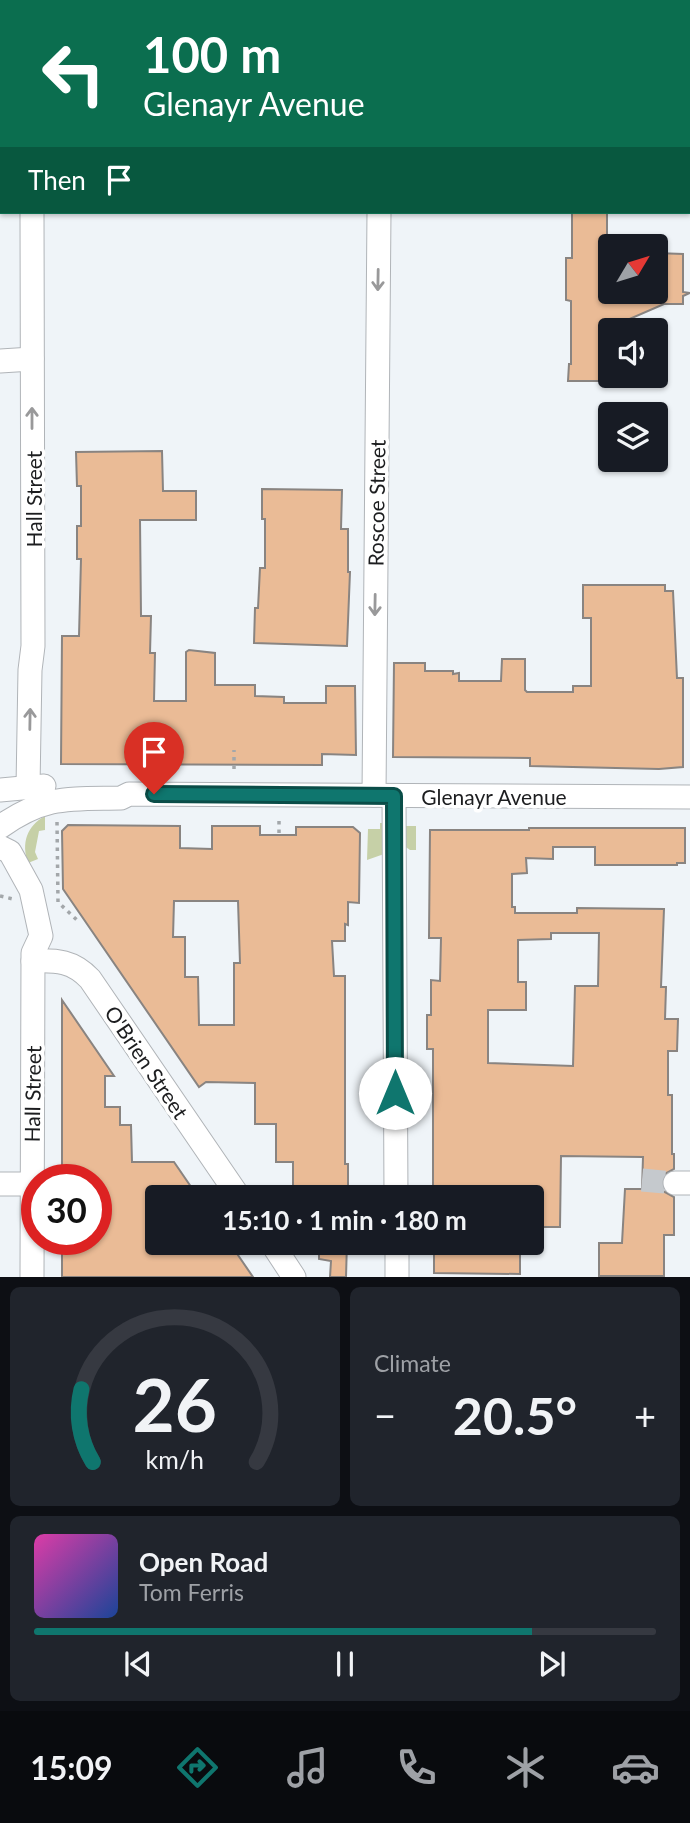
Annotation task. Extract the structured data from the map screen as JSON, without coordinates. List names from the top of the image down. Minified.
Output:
{"streets":{"street":["Hall Street","Roscoe Street","Glenayr Avenue","O'Brien Street"]},"crossings":[["Hall Street","Glenayr Avenue"],["Hall Street","O'Brien Street"],["Roscoe Street","Glenayr Avenue"]],"one_way":["Hall Street","Roscoe Street"],"north":"top right","page":{"turn":["100 m","Glenayr Avenue"],"then":"Then","limit":"30","trip":"15:10 · 1 min · 180 m","tile":"Climate","heat":["−","20.5°","+"],"song":["Open Road","Tom Ferris"],"tabs":"15:09","gauge":["26","km/h"]}}
